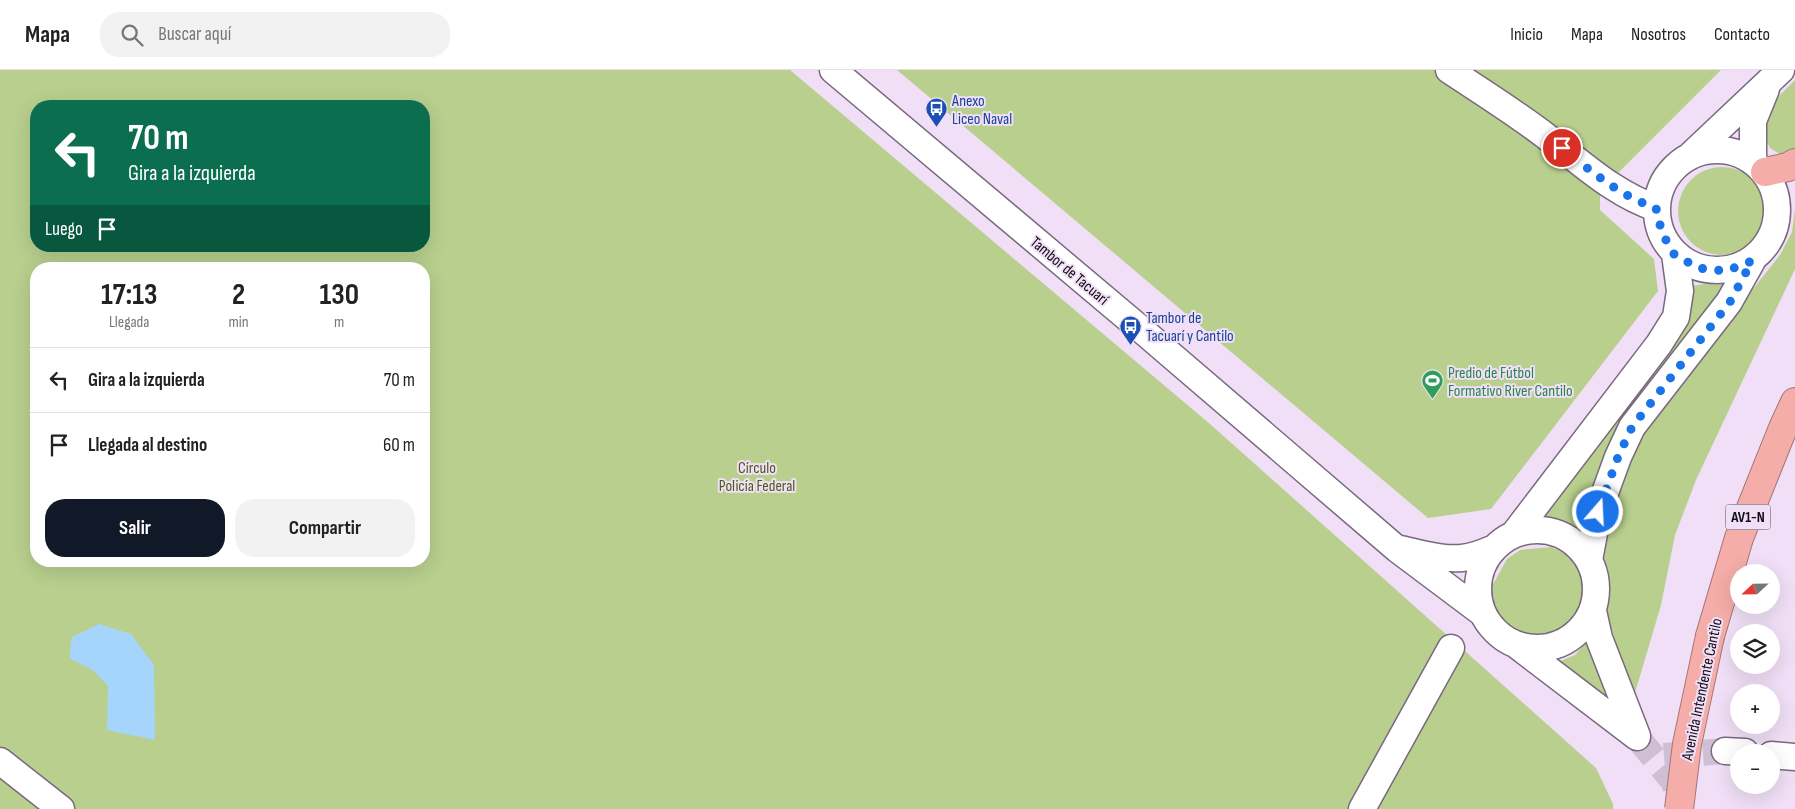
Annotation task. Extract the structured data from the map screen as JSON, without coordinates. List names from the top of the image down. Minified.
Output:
{"streets":{"highway":["AV1-N","Avenida Intendente Cantilo"],"street":["Tambor de Tacuarí"]},"parks":["Círculo Policía Federal"],"places":{"bus stop":["Anexo Liceo Naval","Tambor de Tacuarí y Cantilo"],"sports":["Predio de Fútbol Formativo River Cantilo"]},"north":"left","page":{"header":"Mapa","search":"Buscar aquí","nav":["Inicio","Mapa","Nosotros","Contacto"],"turn":["70 m","Gira a la izquierda"],"then":"Luego","eta":["17:13","Llegada","2","min","130","m"],"list":[{"name":"Gira a la izquierda","value":"70 m"},{"name":"Llegada al destino","value":"60 m"}],"buttons":["Salir","Compartir"],"map_buttons":["+","−"]}}
